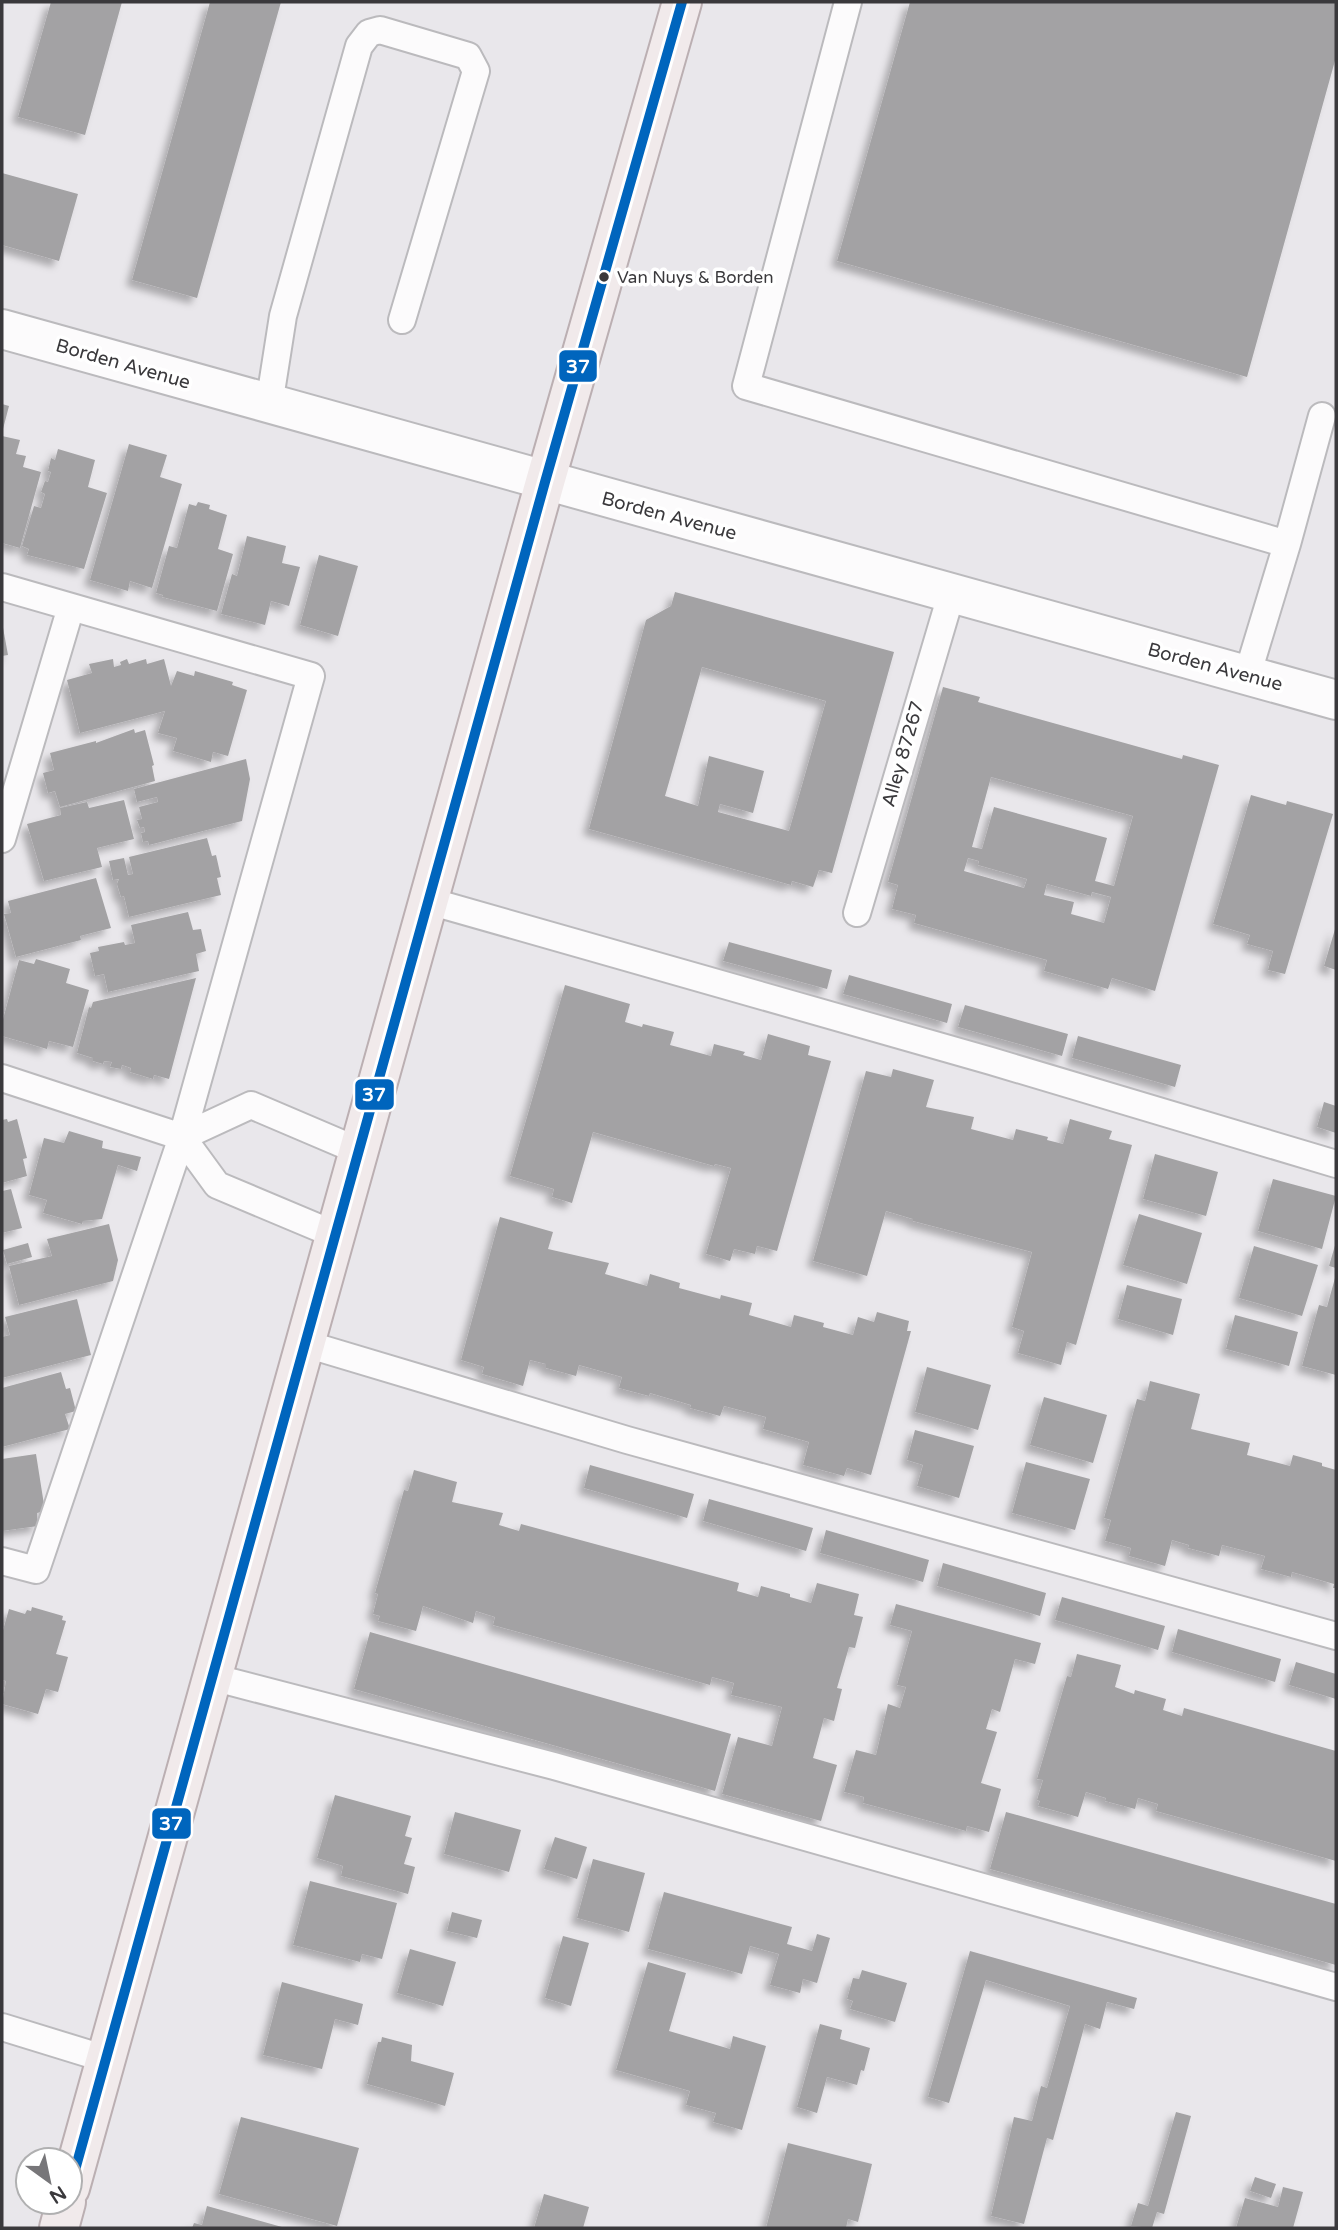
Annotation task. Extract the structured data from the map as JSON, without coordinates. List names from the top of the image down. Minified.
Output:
{"streets":{"street":["Borden Avenue"],"lane":["Alley 87267"]},"crossings":[["Borden Avenue","Alley 87267"]],"places":["Van Nuys & Borden"],"lines":["transit line 37"],"north":"bottom right"}
